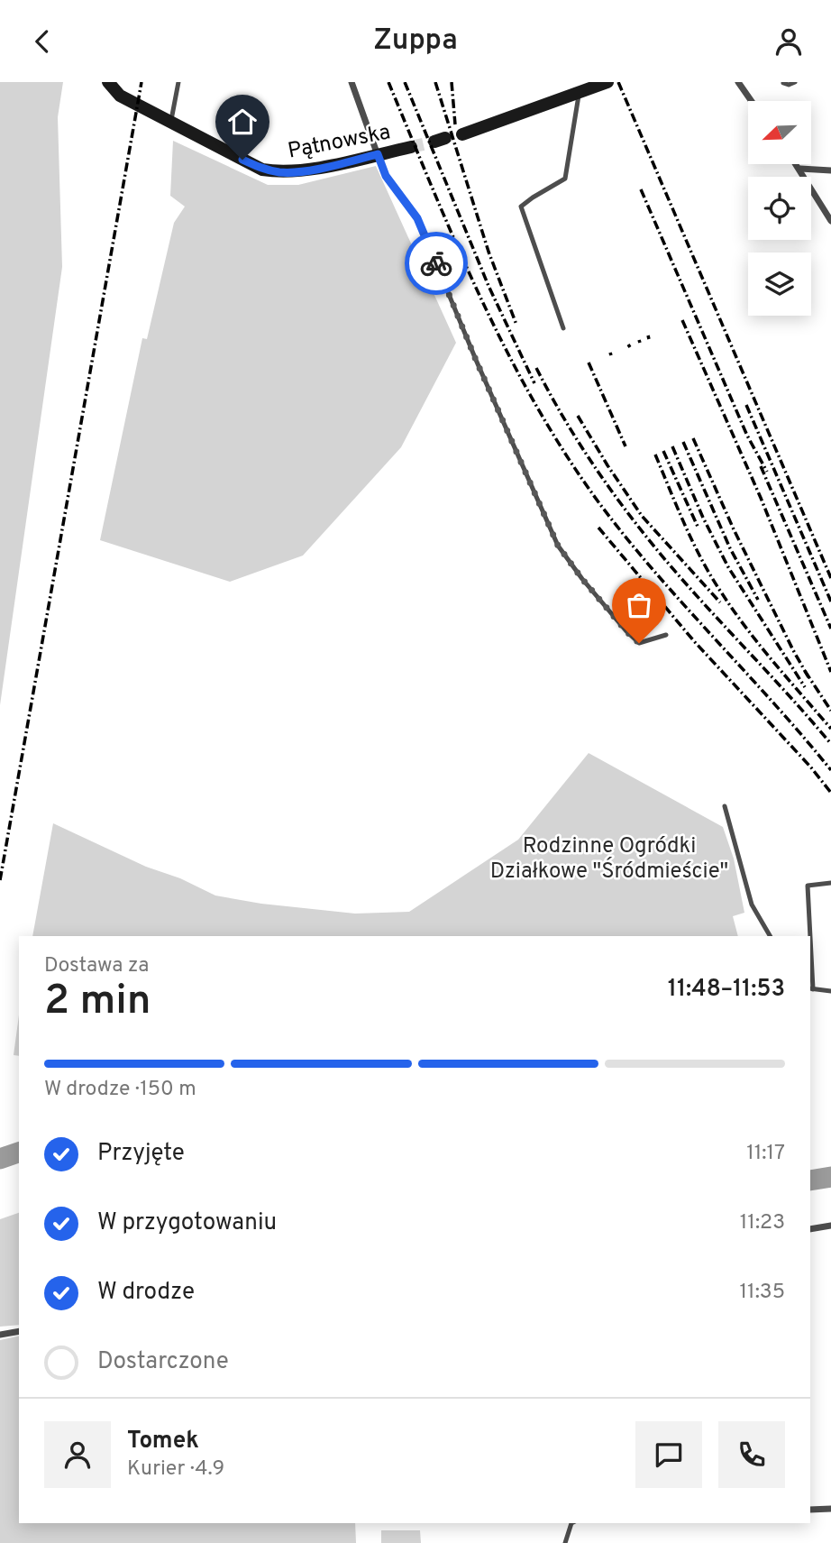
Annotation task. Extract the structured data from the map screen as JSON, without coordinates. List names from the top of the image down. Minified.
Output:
{"streets":{"street":["Pątnowska"]},"parks":["Rodzinne Ogródki Działkowe \"Śródmieście\""],"north":"bottom left","page":{"header":"Zuppa","heading":["2 min","Dostawa za","11:48–11:53"],"panel":["Tomek","Kurier · 4.9"],"bar":"W drodze · 150 m","list":[["Przyjęte","11:17"],["W przygotowaniu","11:23"],["W drodze","11:35"],"Dostarczone"]}}
